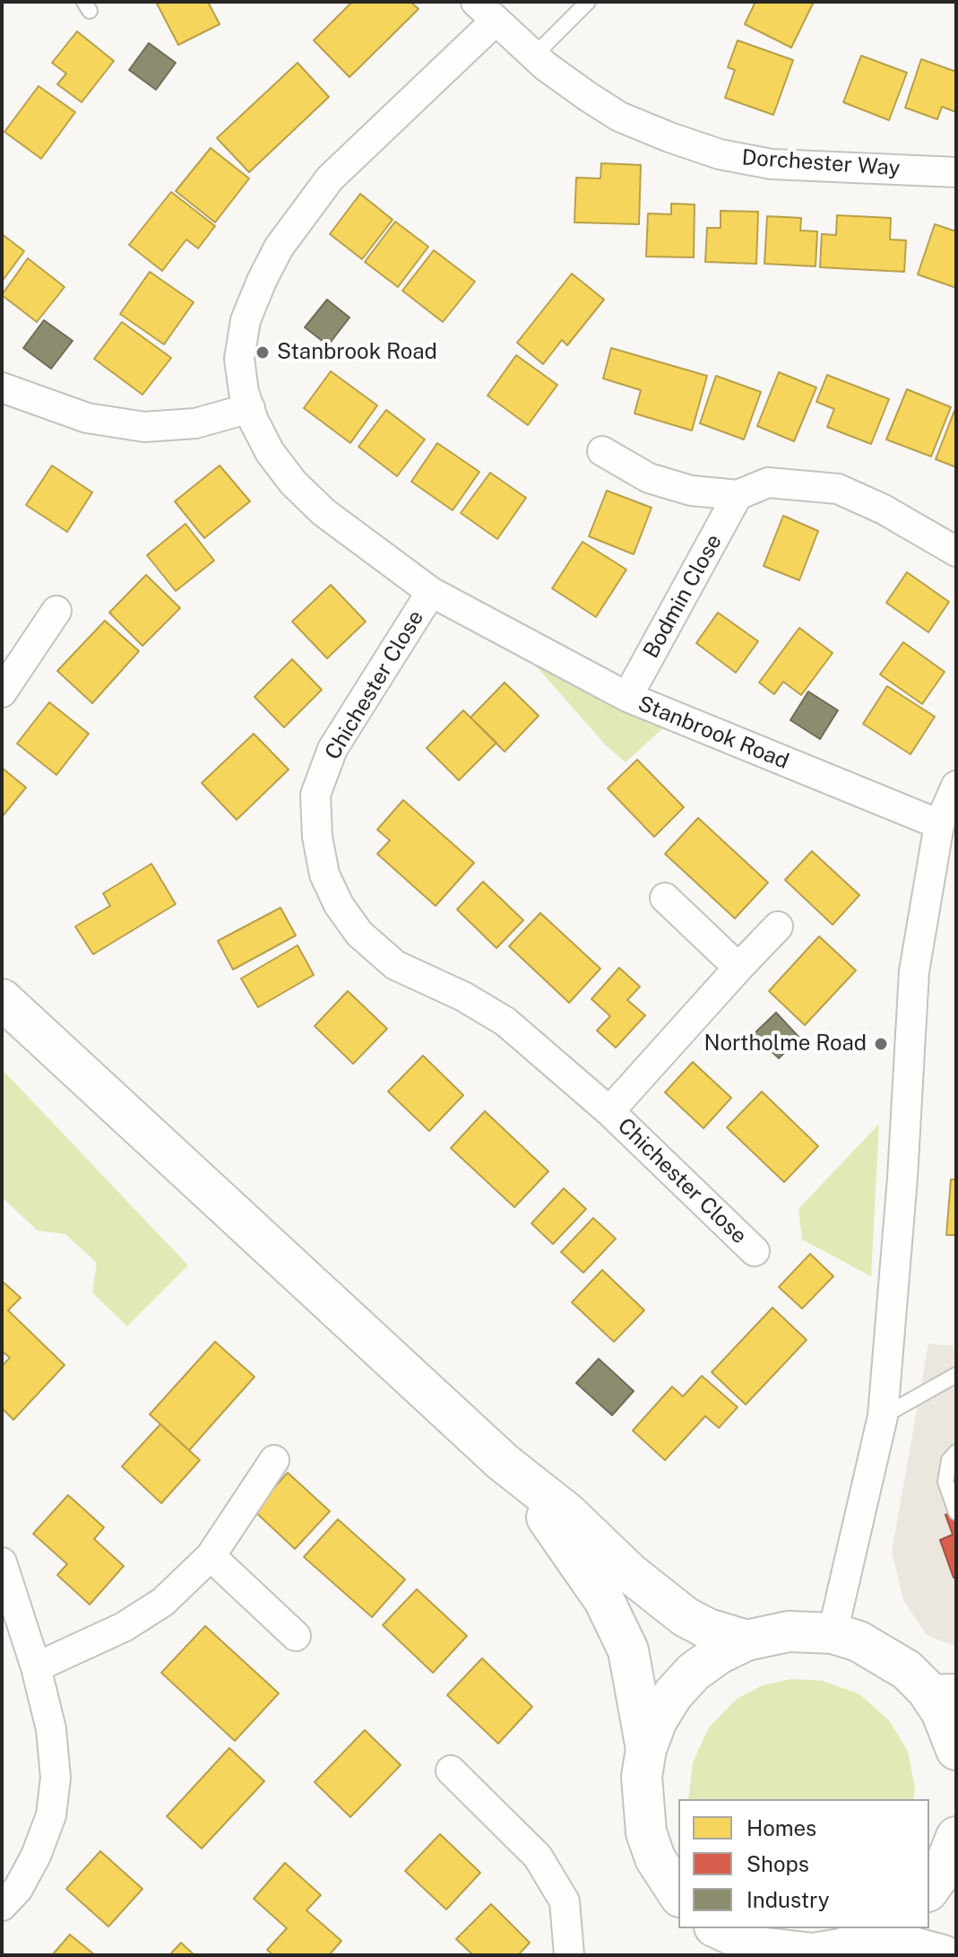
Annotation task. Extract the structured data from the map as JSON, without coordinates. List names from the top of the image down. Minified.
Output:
{"streets":{"street":["Dorchester Way","Bodmin Close","Chichester Close","Stanbrook Road"]},"crossings":[["Dorchester Way","Stanbrook Road"],["Bodmin Close","Stanbrook Road"],["Chichester Close","Stanbrook Road"]],"places":["Stanbrook Road","Northolme Road"],"legend":["Homes","Shops","Industry"]}
